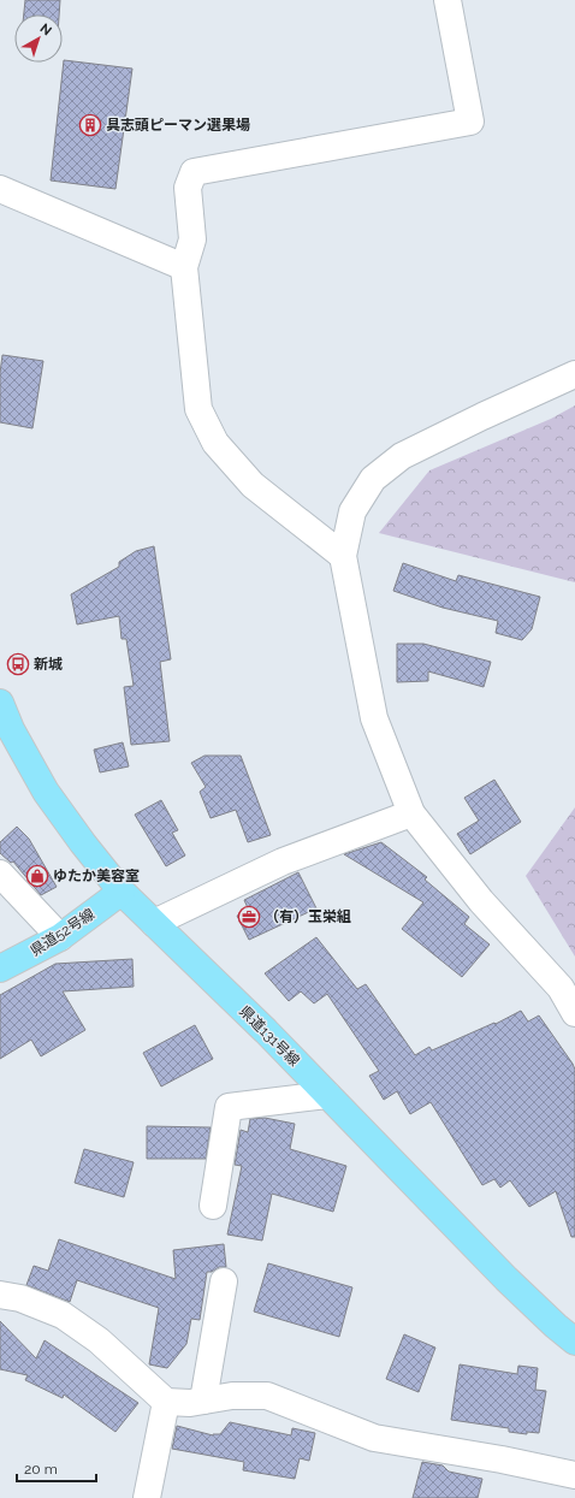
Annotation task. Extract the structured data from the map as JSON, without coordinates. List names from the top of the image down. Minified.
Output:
{"streets":{"main road":["県道52号線","県道131号線"]},"crossings":[["県道52号線","県道131号線"]],"places":{"building":["具志頭ピーマン選果場"],"bus stop":["新城"],"shop":["ゆたか美容室"],"office":["（有）玉栄組"]},"scale_bar":"20 m","north":"top right"}
